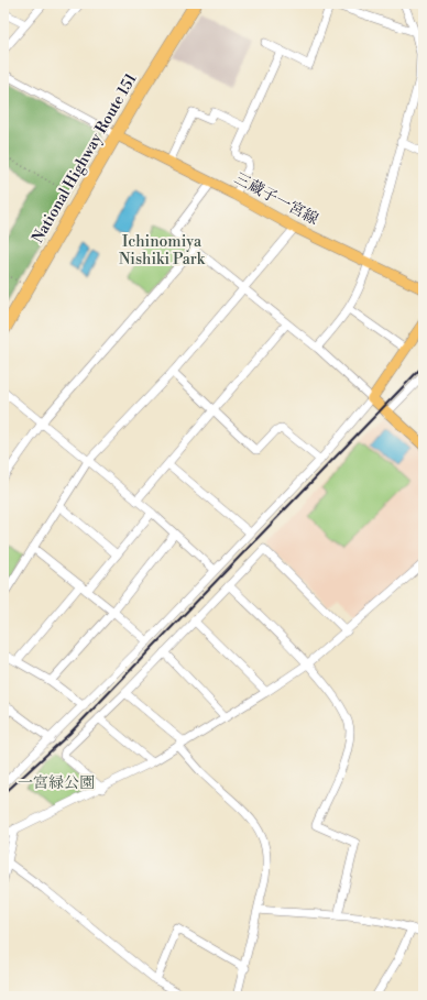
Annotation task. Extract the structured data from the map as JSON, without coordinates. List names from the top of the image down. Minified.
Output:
{"streets":{"highway":["National Highway Route 151"],"main road":["三蔵子一宮線"]},"crossings":[["National Highway Route 151","三蔵子一宮線"]],"parks":["Ichinomiya Nishiki Park","一宮緑公園"]}
